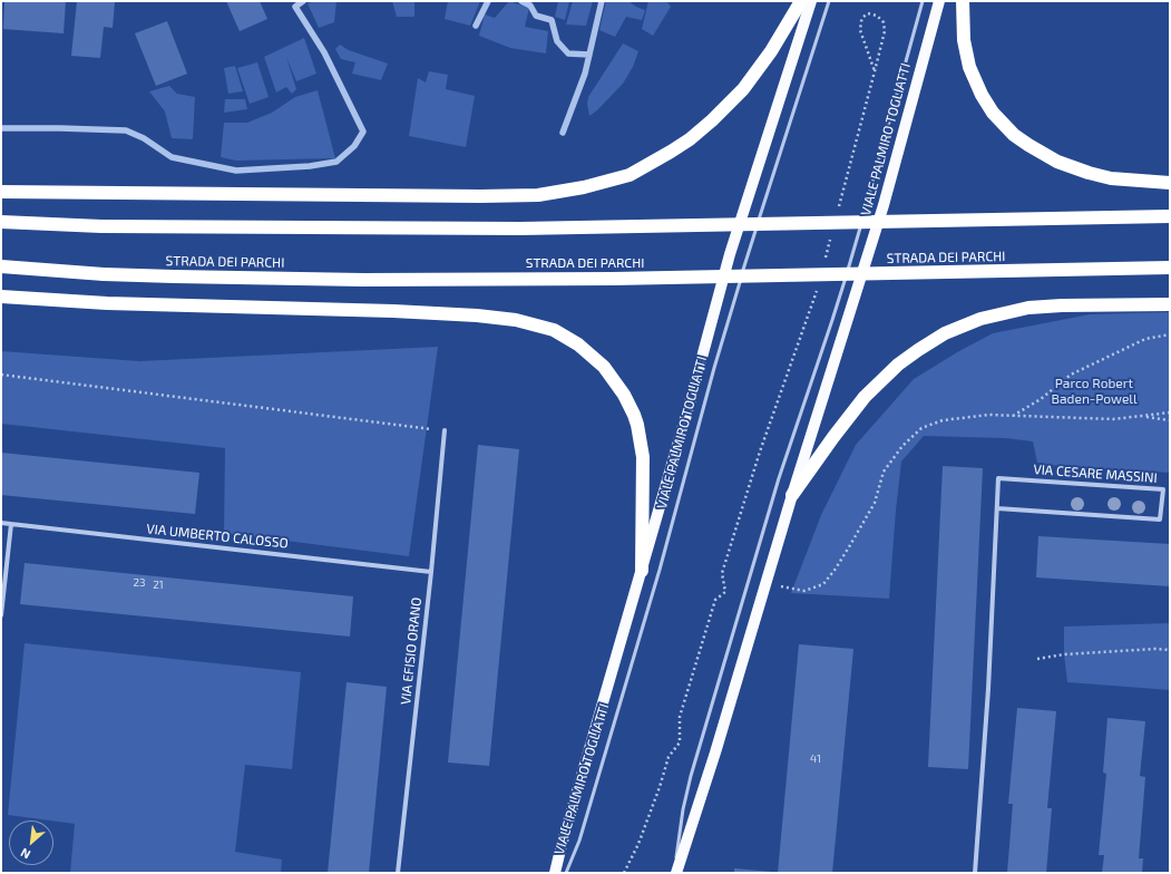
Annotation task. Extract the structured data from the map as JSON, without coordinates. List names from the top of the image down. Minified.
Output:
{"streets":{"highway":["STRADA DEI PARCHI"],"main road":["VIALE PALMIRO TOGLIATTI"],"street":["VIA CESARE MASSINI","VIA UMBERTO CALOSSO","VIA EFISIO ORANO"]},"crossings":[["VIA UMBERTO CALOSSO","VIA EFISIO ORANO"]],"parks":["Parco Robert Baden-Powell"],"house_numbers":["23","21","41"],"north":"bottom left"}
